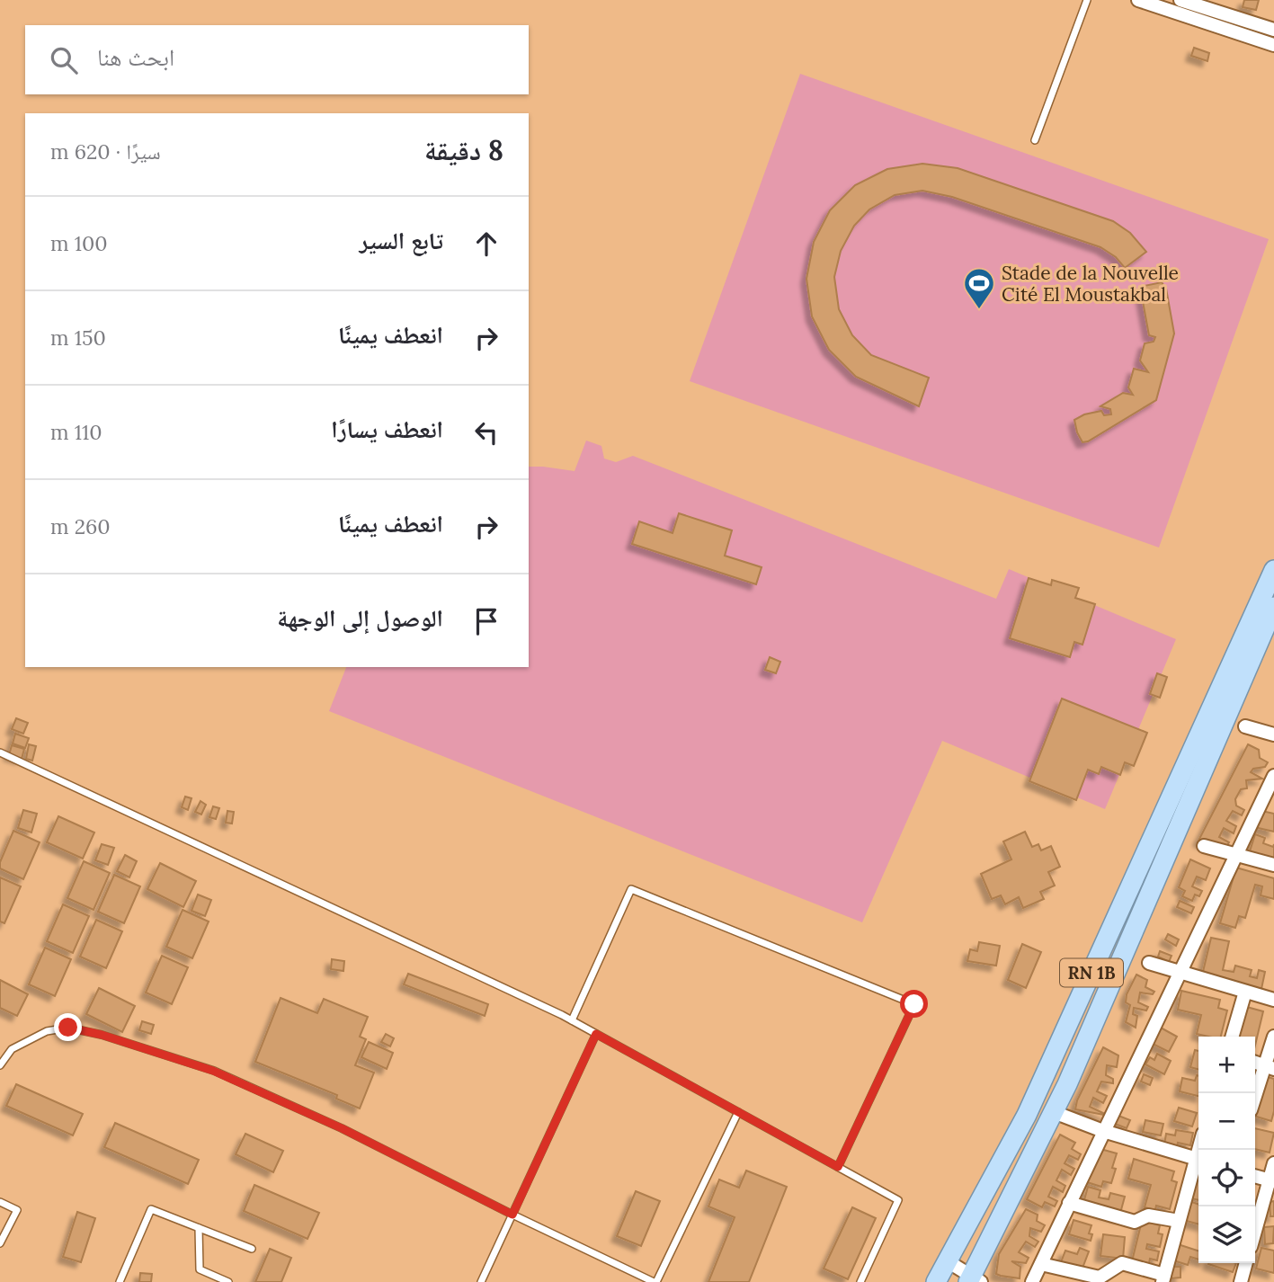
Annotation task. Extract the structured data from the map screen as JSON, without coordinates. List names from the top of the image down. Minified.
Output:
{"streets":{"main road":["RN 1B"]},"places":{"sports":["Stade de la Nouvelle Cité El Moustakbal"]},"page":{"search":"ابحث هنا","heading":["8 دقيقة","سيرًا · 620 m"],"list":[["تابع السير","100 m"],["انعطف يمينًا","150 m"],["انعطف يسارًا","110 m"],["انعطف يمينًا","260 m"],"الوصول إلى الوجهة"],"map_buttons":["+","−"]}}
